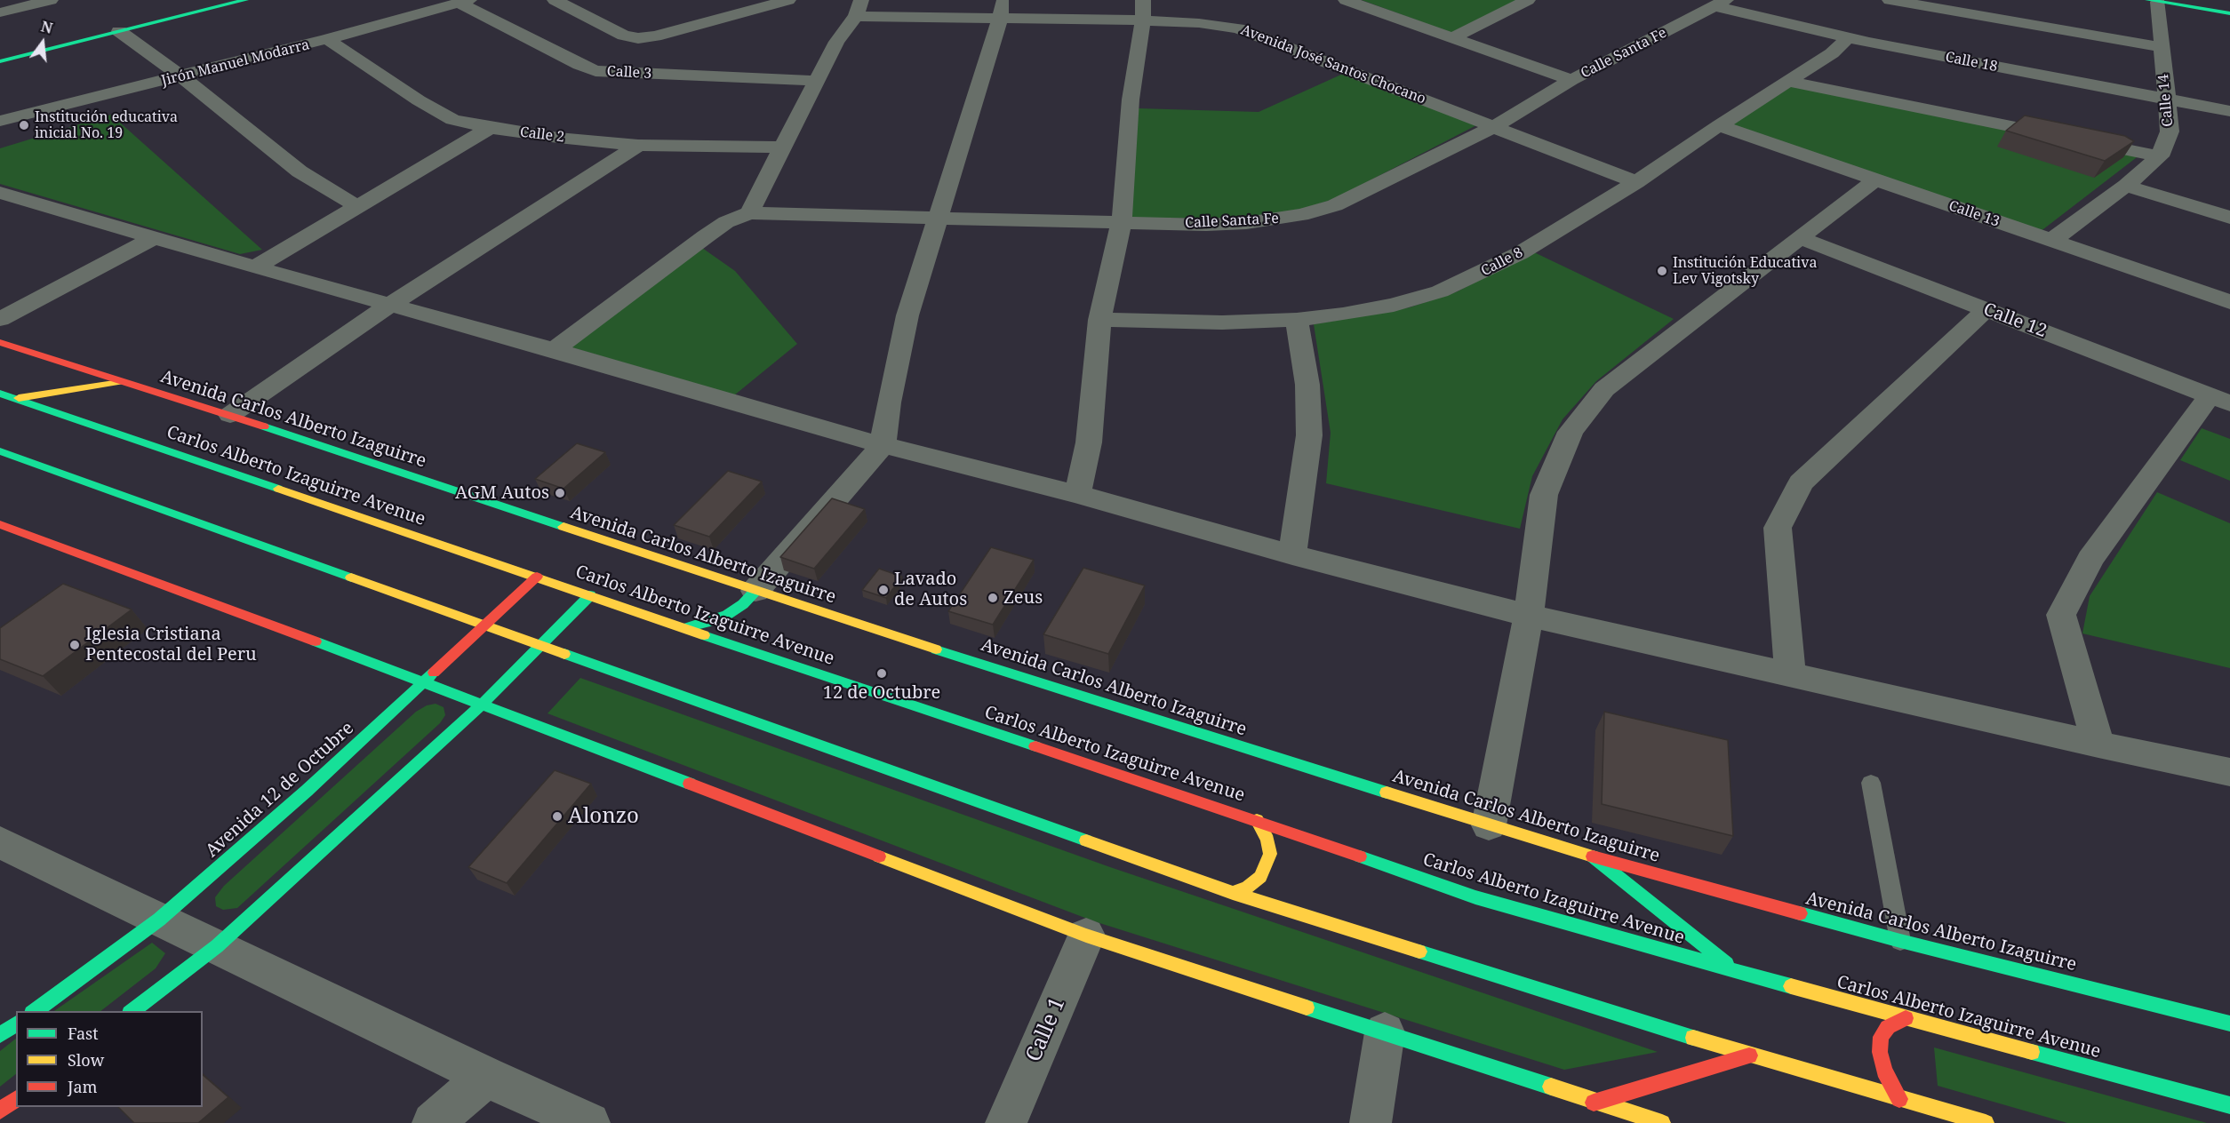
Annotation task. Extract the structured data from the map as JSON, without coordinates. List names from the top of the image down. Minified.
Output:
{"streets":{"main road":["Avenida Carlos Alberto Izaguirre","Carlos Alberto Izaguirre Avenue","Avenida 12 de Octubre"],"street":["Calle Santa Fe","Calle 18","Jirón Manuel Modarra","Avenida José Santos Chocano","Calle 3","Calle 14","Calle 2","Calle 13","Calle 8","Calle 12","Calle 1"]},"crossings":[["Calle Santa Fe","Calle 18"],["Calle Santa Fe","Avenida José Santos Chocano"],["Calle 18","Calle 14"],["Calle 18","Calle 8"],["Jirón Manuel Modarra","Calle 3"],["Jirón Manuel Modarra","Calle 2"],["Avenida José Santos Chocano","Calle 8"],["Calle 14","Calle 13"],["Calle 13","Calle 8"],["Carlos Alberto Izaguirre Avenue","Avenida 12 de Octubre"]],"places":["Institución educativa inicial No. 19","Institución Educativa Lev Vigotsky","AGM Autos","Lavado de Autos","Zeus","Iglesia Cristiana Pentecostal del Peru","12 de Octubre","Alonzo"],"legend":["Fast","Slow","Jam"],"north":"top"}
